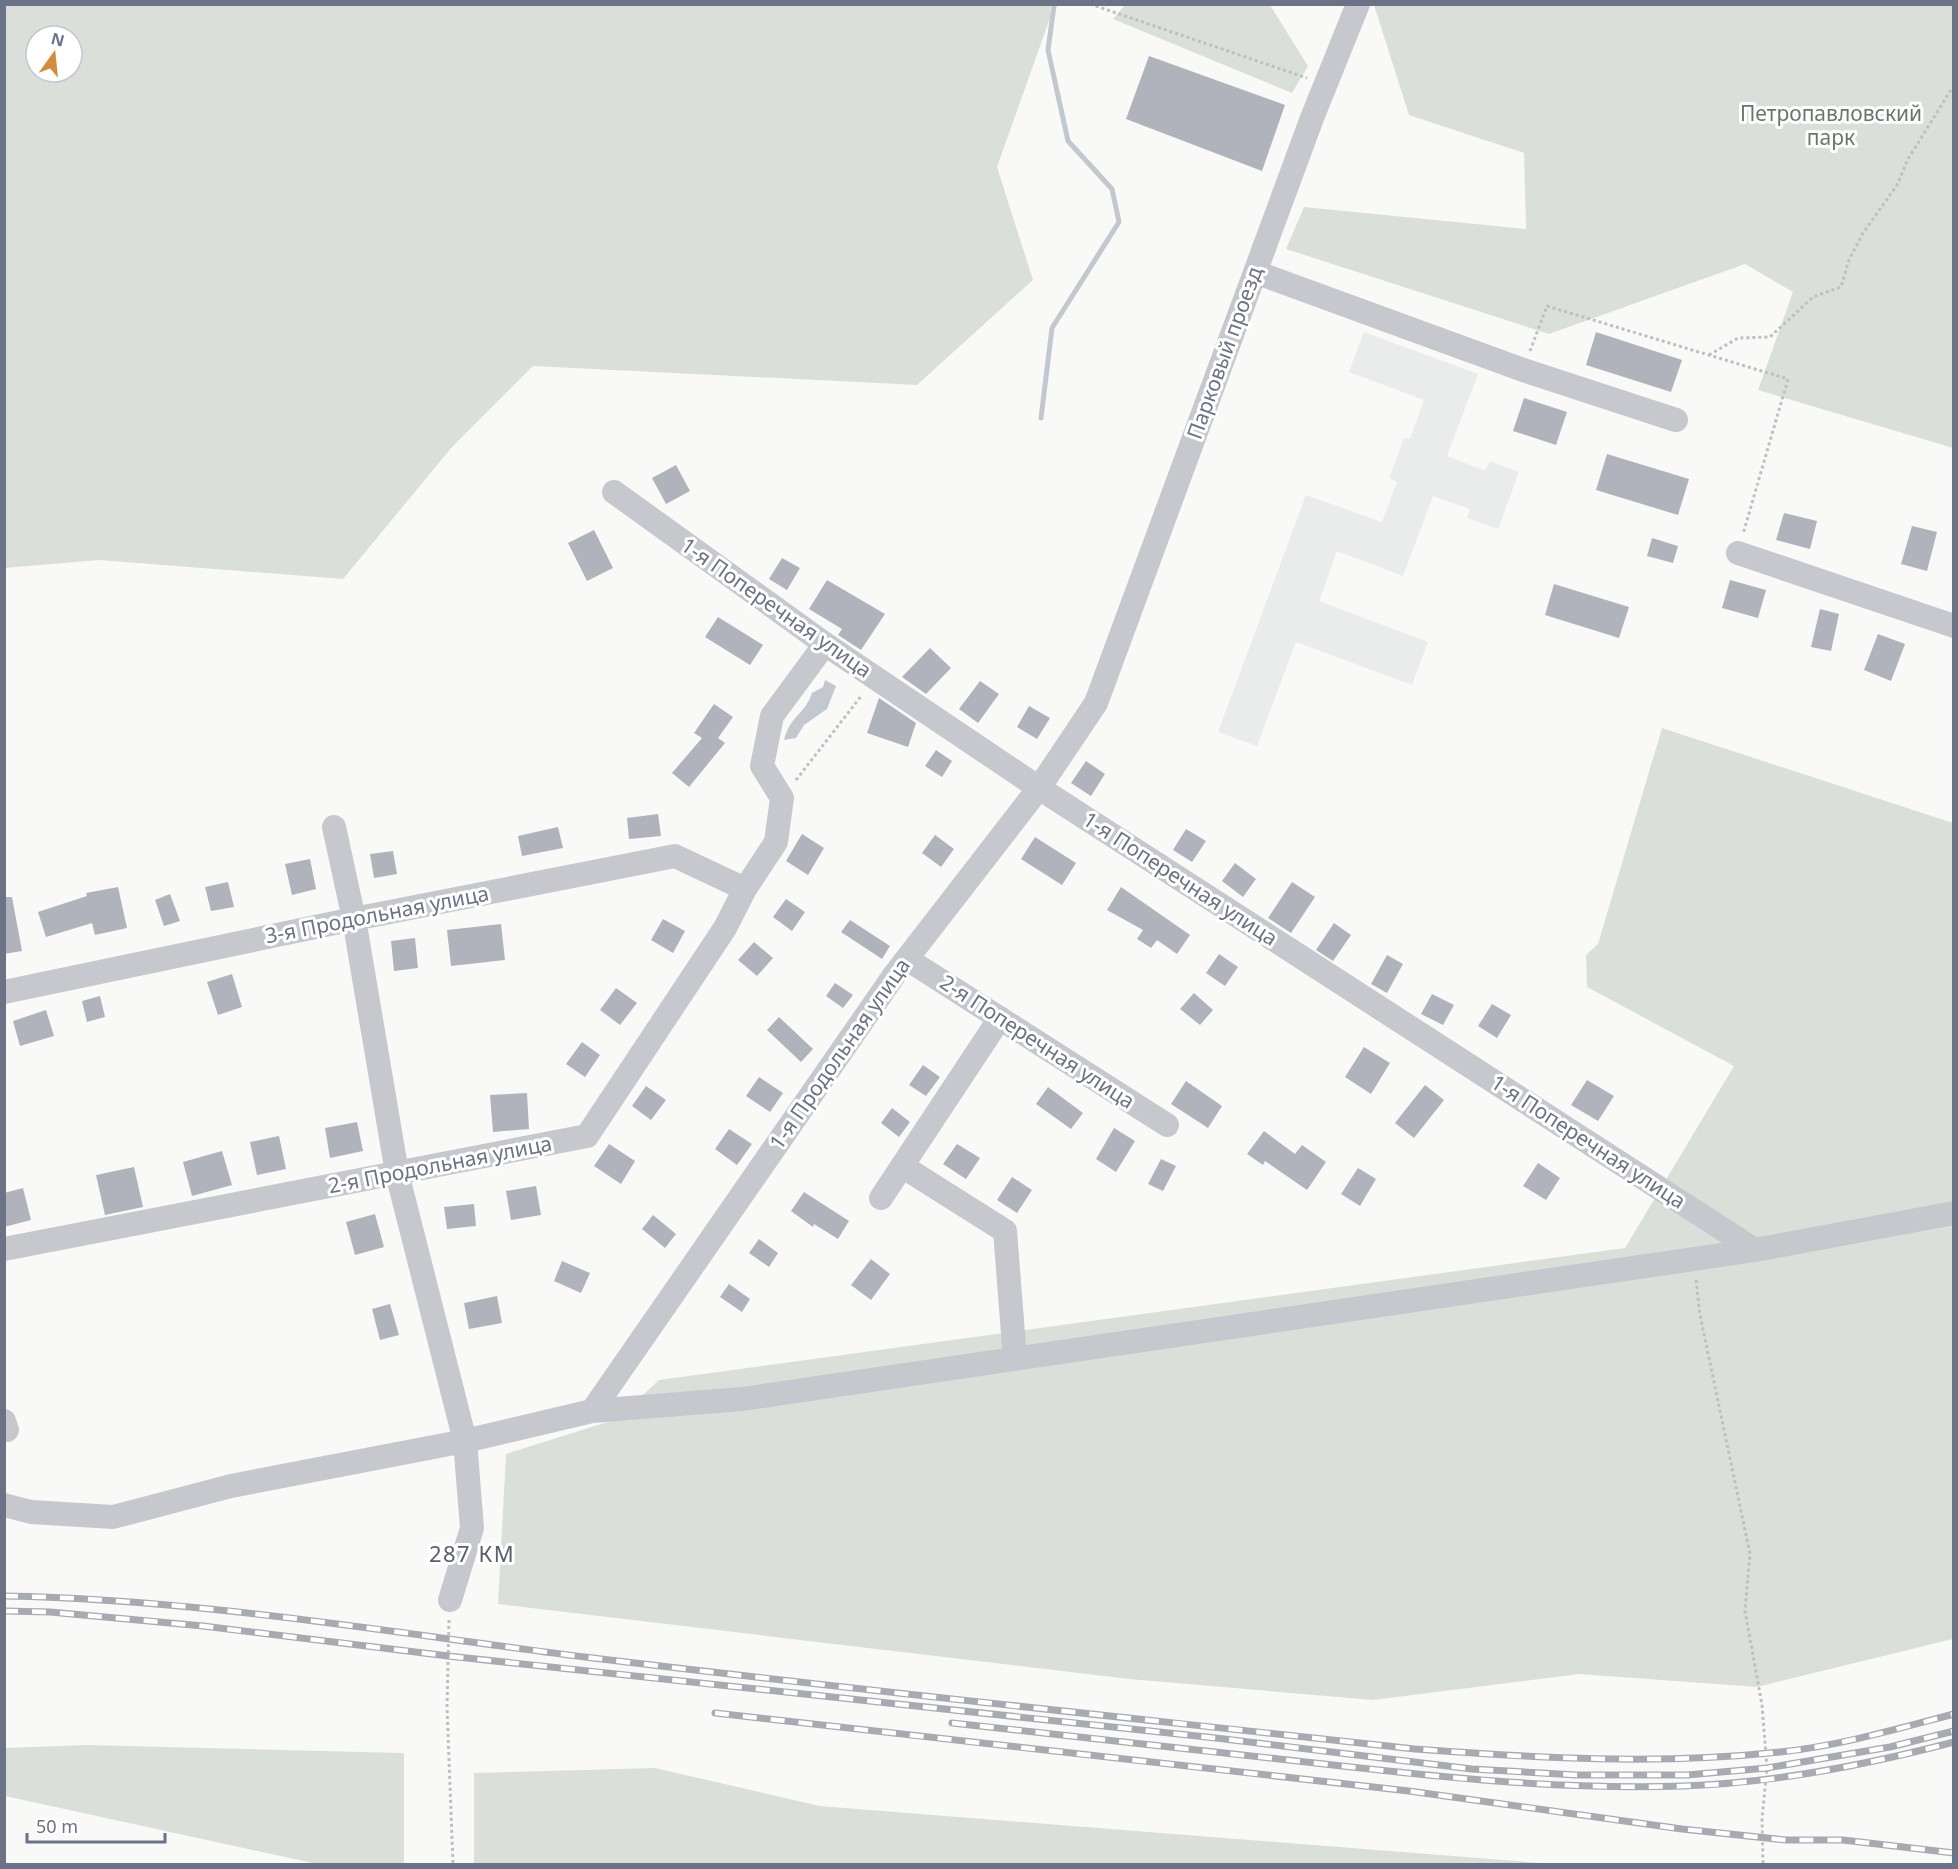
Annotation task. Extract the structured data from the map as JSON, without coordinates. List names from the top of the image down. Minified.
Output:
{"streets":{"street":["Парковый проезд","1-я Поперечная улица","3-я Продольная улица","2-я Поперечная улица","1-я Продольная улица","2-я Продольная улица"]},"crossings":[["Парковый проезд","1-я Продольная улица"],["1-я Поперечная улица","1-я Продольная улица"],["3-я Продольная улица","2-я Продольная улица"],["2-я Поперечная улица","1-я Продольная улица"]],"districts":["287 КМ"],"parks":["Петропавловский парк"],"scale_bar":"50 m","north":"top"}
